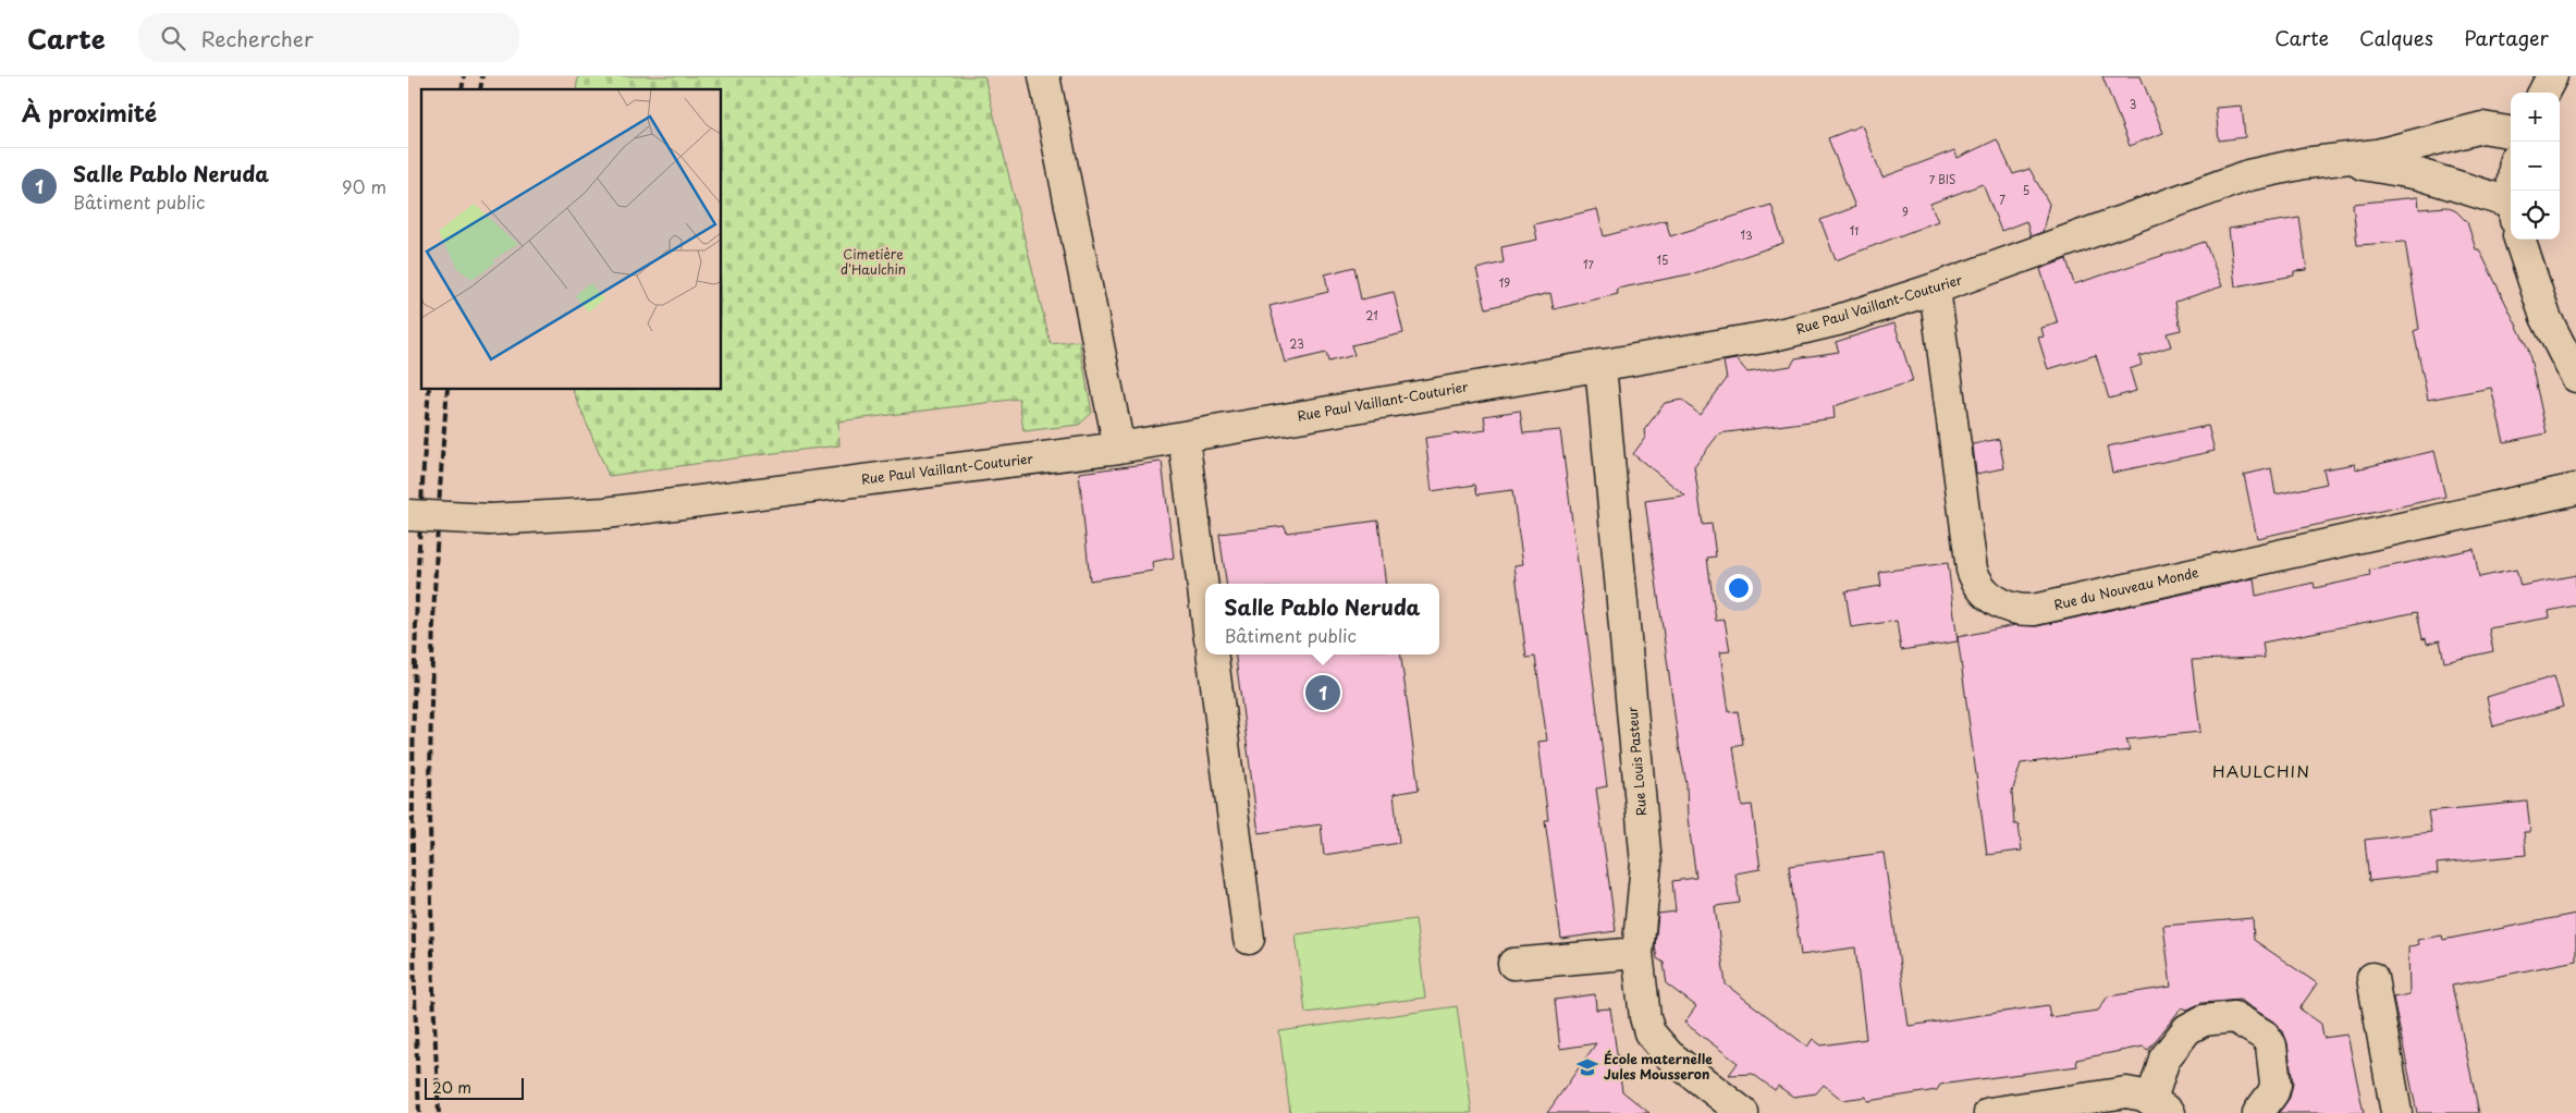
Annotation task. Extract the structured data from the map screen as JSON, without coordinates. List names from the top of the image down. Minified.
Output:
{"streets":{"street":["Rue Paul Vaillant-Couturier","Rue du Nouveau Monde","Rue Louis Pasteur"]},"crossings":[["Rue Paul Vaillant-Couturier","Rue du Nouveau Monde"],["Rue Paul Vaillant-Couturier","Rue Louis Pasteur"]],"districts":["HAULCHIN"],"parks":["Cimetière d'Haulchin"],"places":{"school or university":["École maternelle Jules Mousseron"]},"house_numbers":["3","7 BIS","5","7","9","11","13","15","17","19","21","23"],"scale_bar":"20 m","page":{"header":"Carte","search":"Rechercher","nav":["Carte","Calques","Partager"],"heading":"À proximité","map_buttons":["+","−"],"list":[{"mark":"1","name":"Salle Pablo Neruda","note":"Bâtiment public","value":"90 m"}],"popup":["Salle Pablo Neruda","Bâtiment public"],"pins":"1","scale":"20 m"}}
